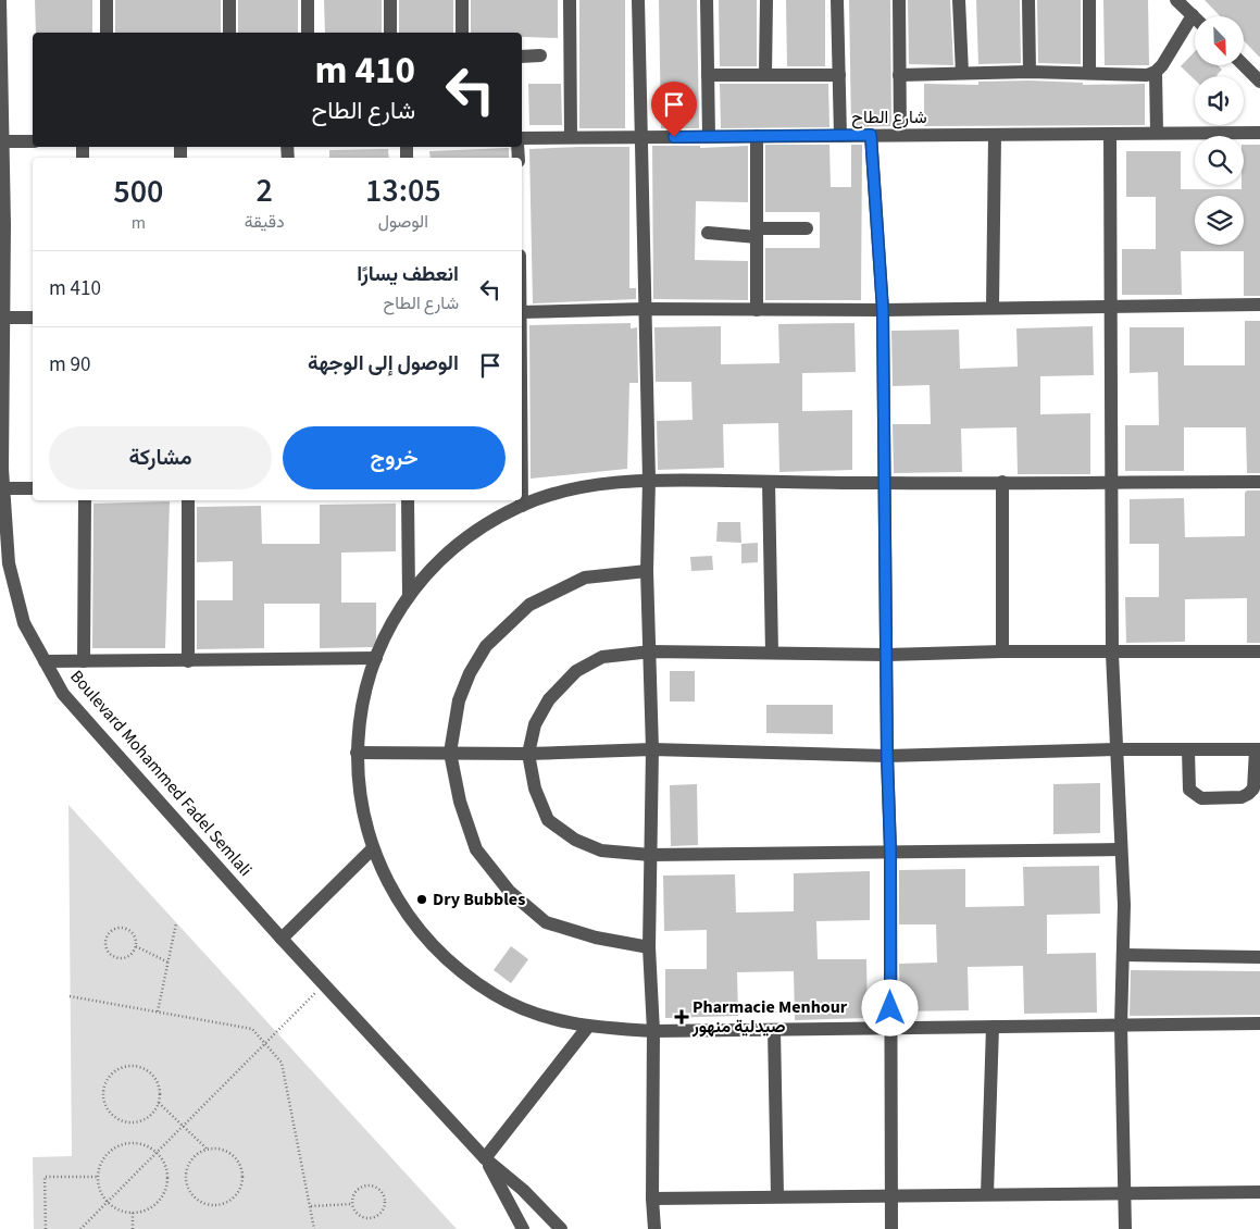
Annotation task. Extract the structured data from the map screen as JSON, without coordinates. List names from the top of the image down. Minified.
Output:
{"streets":{"street":["شارع الطاح","Boulevard Mohammed Fadel Semlali"]},"places":{"other":["Dry Bubbles"],"health":["Pharmacie Menhour صيدلية منهور"]},"north":"bottom right","page":{"turn":["410 m","شارع الطاح"],"eta":["13:05","الوصول","2","دقيقة","500","m"],"list":[{"name":"انعطف يسارًا","note":"شارع الطاح","value":"410 m"},{"name":"الوصول إلى الوجهة","value":"90 m"}],"buttons":["خروج","مشاركة"]}}
